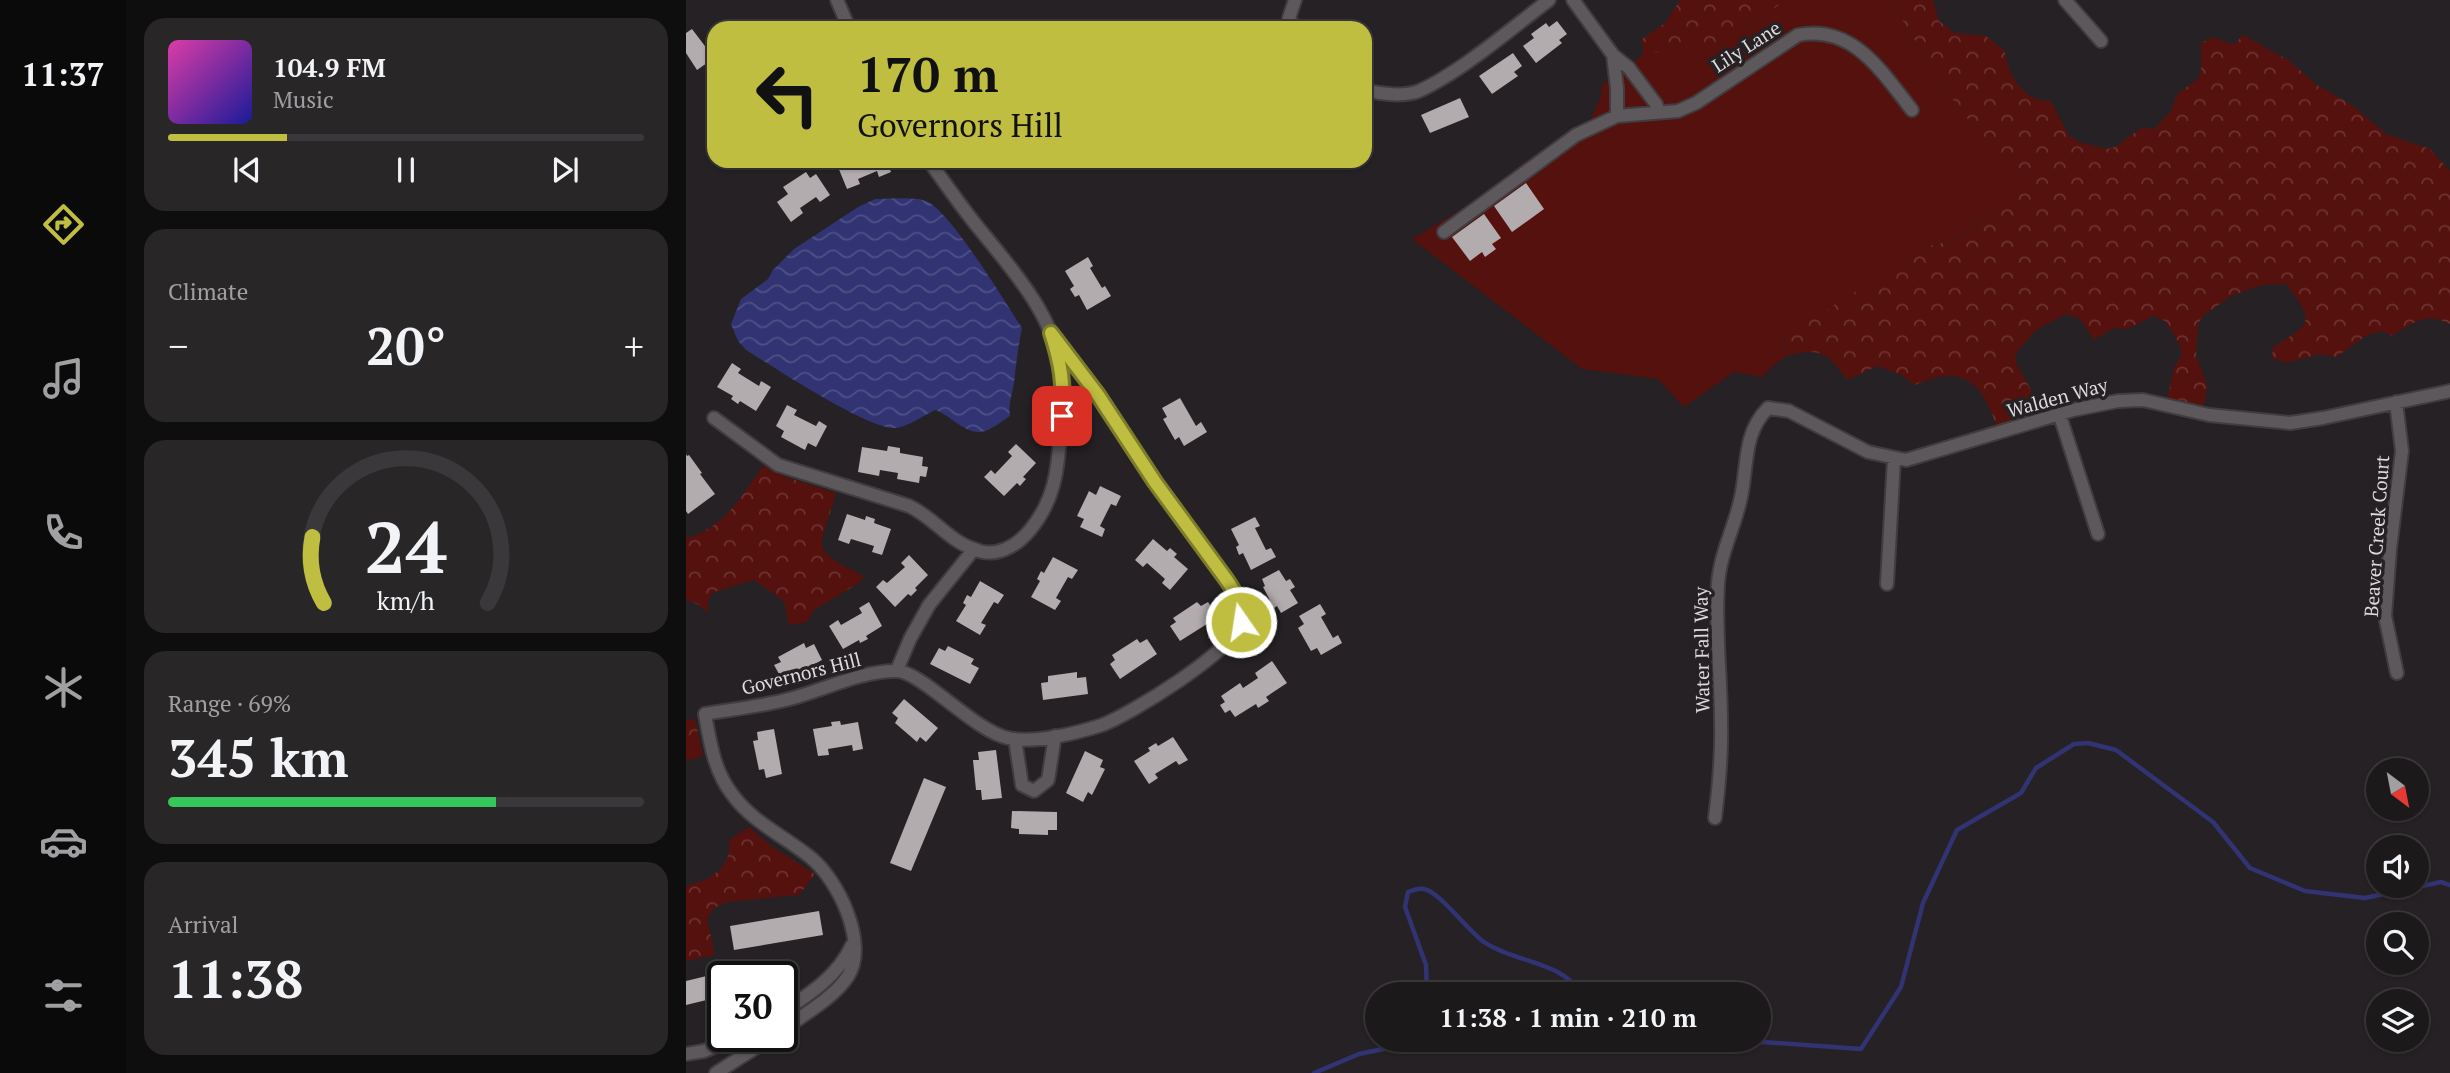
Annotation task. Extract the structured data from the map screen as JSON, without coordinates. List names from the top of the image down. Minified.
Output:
{"streets":{"street":["Lily Lane","Walden Way","Beaver Creek Court","Water Fall Way","Governors Hill"]},"crossings":[["Walden Way","Beaver Creek Court"],["Walden Way","Water Fall Way"]],"north":"bottom right","page":{"tabs":"11:37","turn":["170 m","Governors Hill"],"song":["104.9 FM","Music"],"tile":["Climate",["Range · 69%","345 km"],["Arrival","11:38"]],"heat":["−","20°","+"],"limit":"30","trip":"11:38 · 1 min · 210 m","gauge":["24","km/h"]}}
